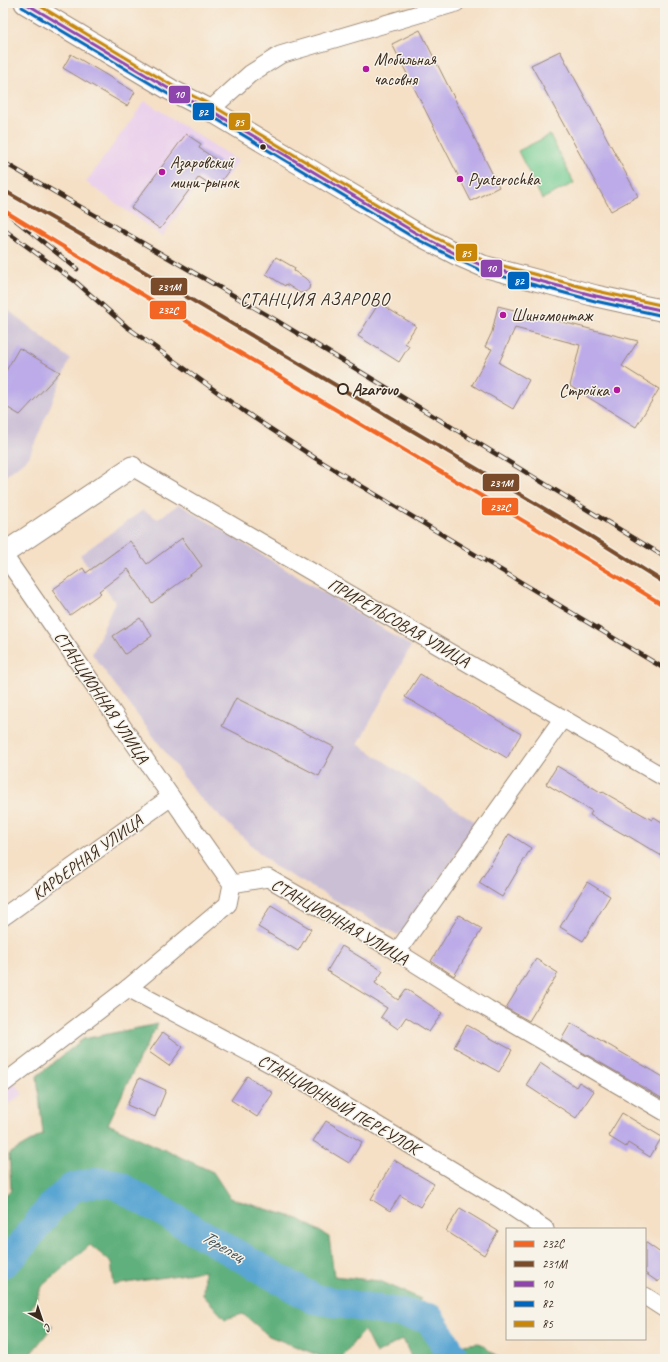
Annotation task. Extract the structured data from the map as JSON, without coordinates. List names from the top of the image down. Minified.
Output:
{"streets":{"street":["ПРИРЕЛЬСОВАЯ УЛИЦА","СТАНЦИОННАЯ УЛИЦА","КАРЬЕРНАЯ УЛИЦА","СТАНЦИОННЫЙ ПЕРЕУЛОК"]},"crossings":[["СТАНЦИОННАЯ УЛИЦА","КАРЬЕРНАЯ УЛИЦА"]],"districts":["СТАНЦИЯ АЗАРОВО"],"water":["Терепец"],"places":["Мобильная часовня","Азаровский мини-рынок","Pyaterochka","Шиномонтаж","Azarovo","Стройка"],"lines":["transit line 10","transit line 85","transit line 82","transit line 231М","transit line 232C"],"legend":["232C","231М","10","82","85"],"north":"bottom right"}
